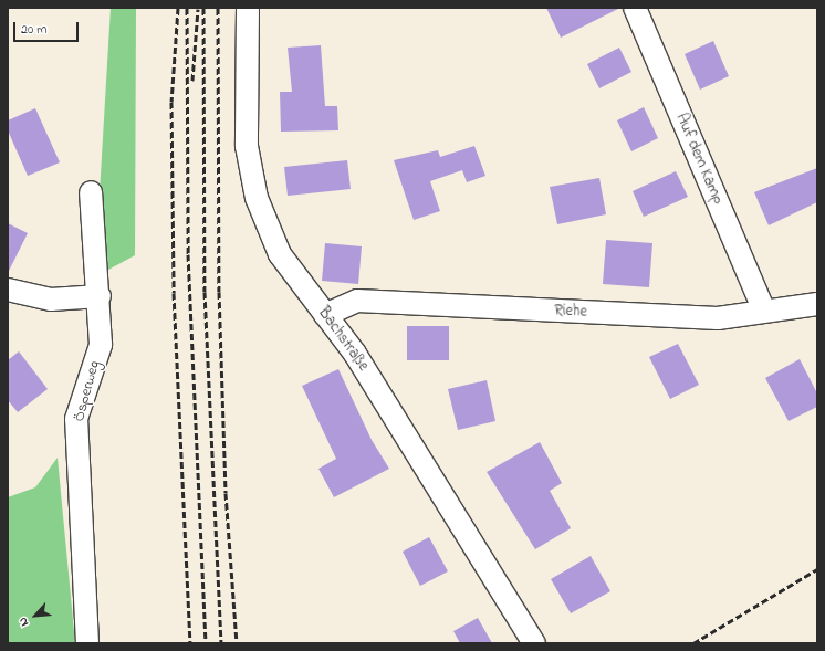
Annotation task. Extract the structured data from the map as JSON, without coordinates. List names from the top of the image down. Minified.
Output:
{"streets":{"street":["Auf dem Kamp","Riehe","Bachstraße","Ösperweg"]},"crossings":[["Auf dem Kamp","Riehe"],["Riehe","Bachstraße"]],"scale_bar":"20 m","north":"bottom left"}
